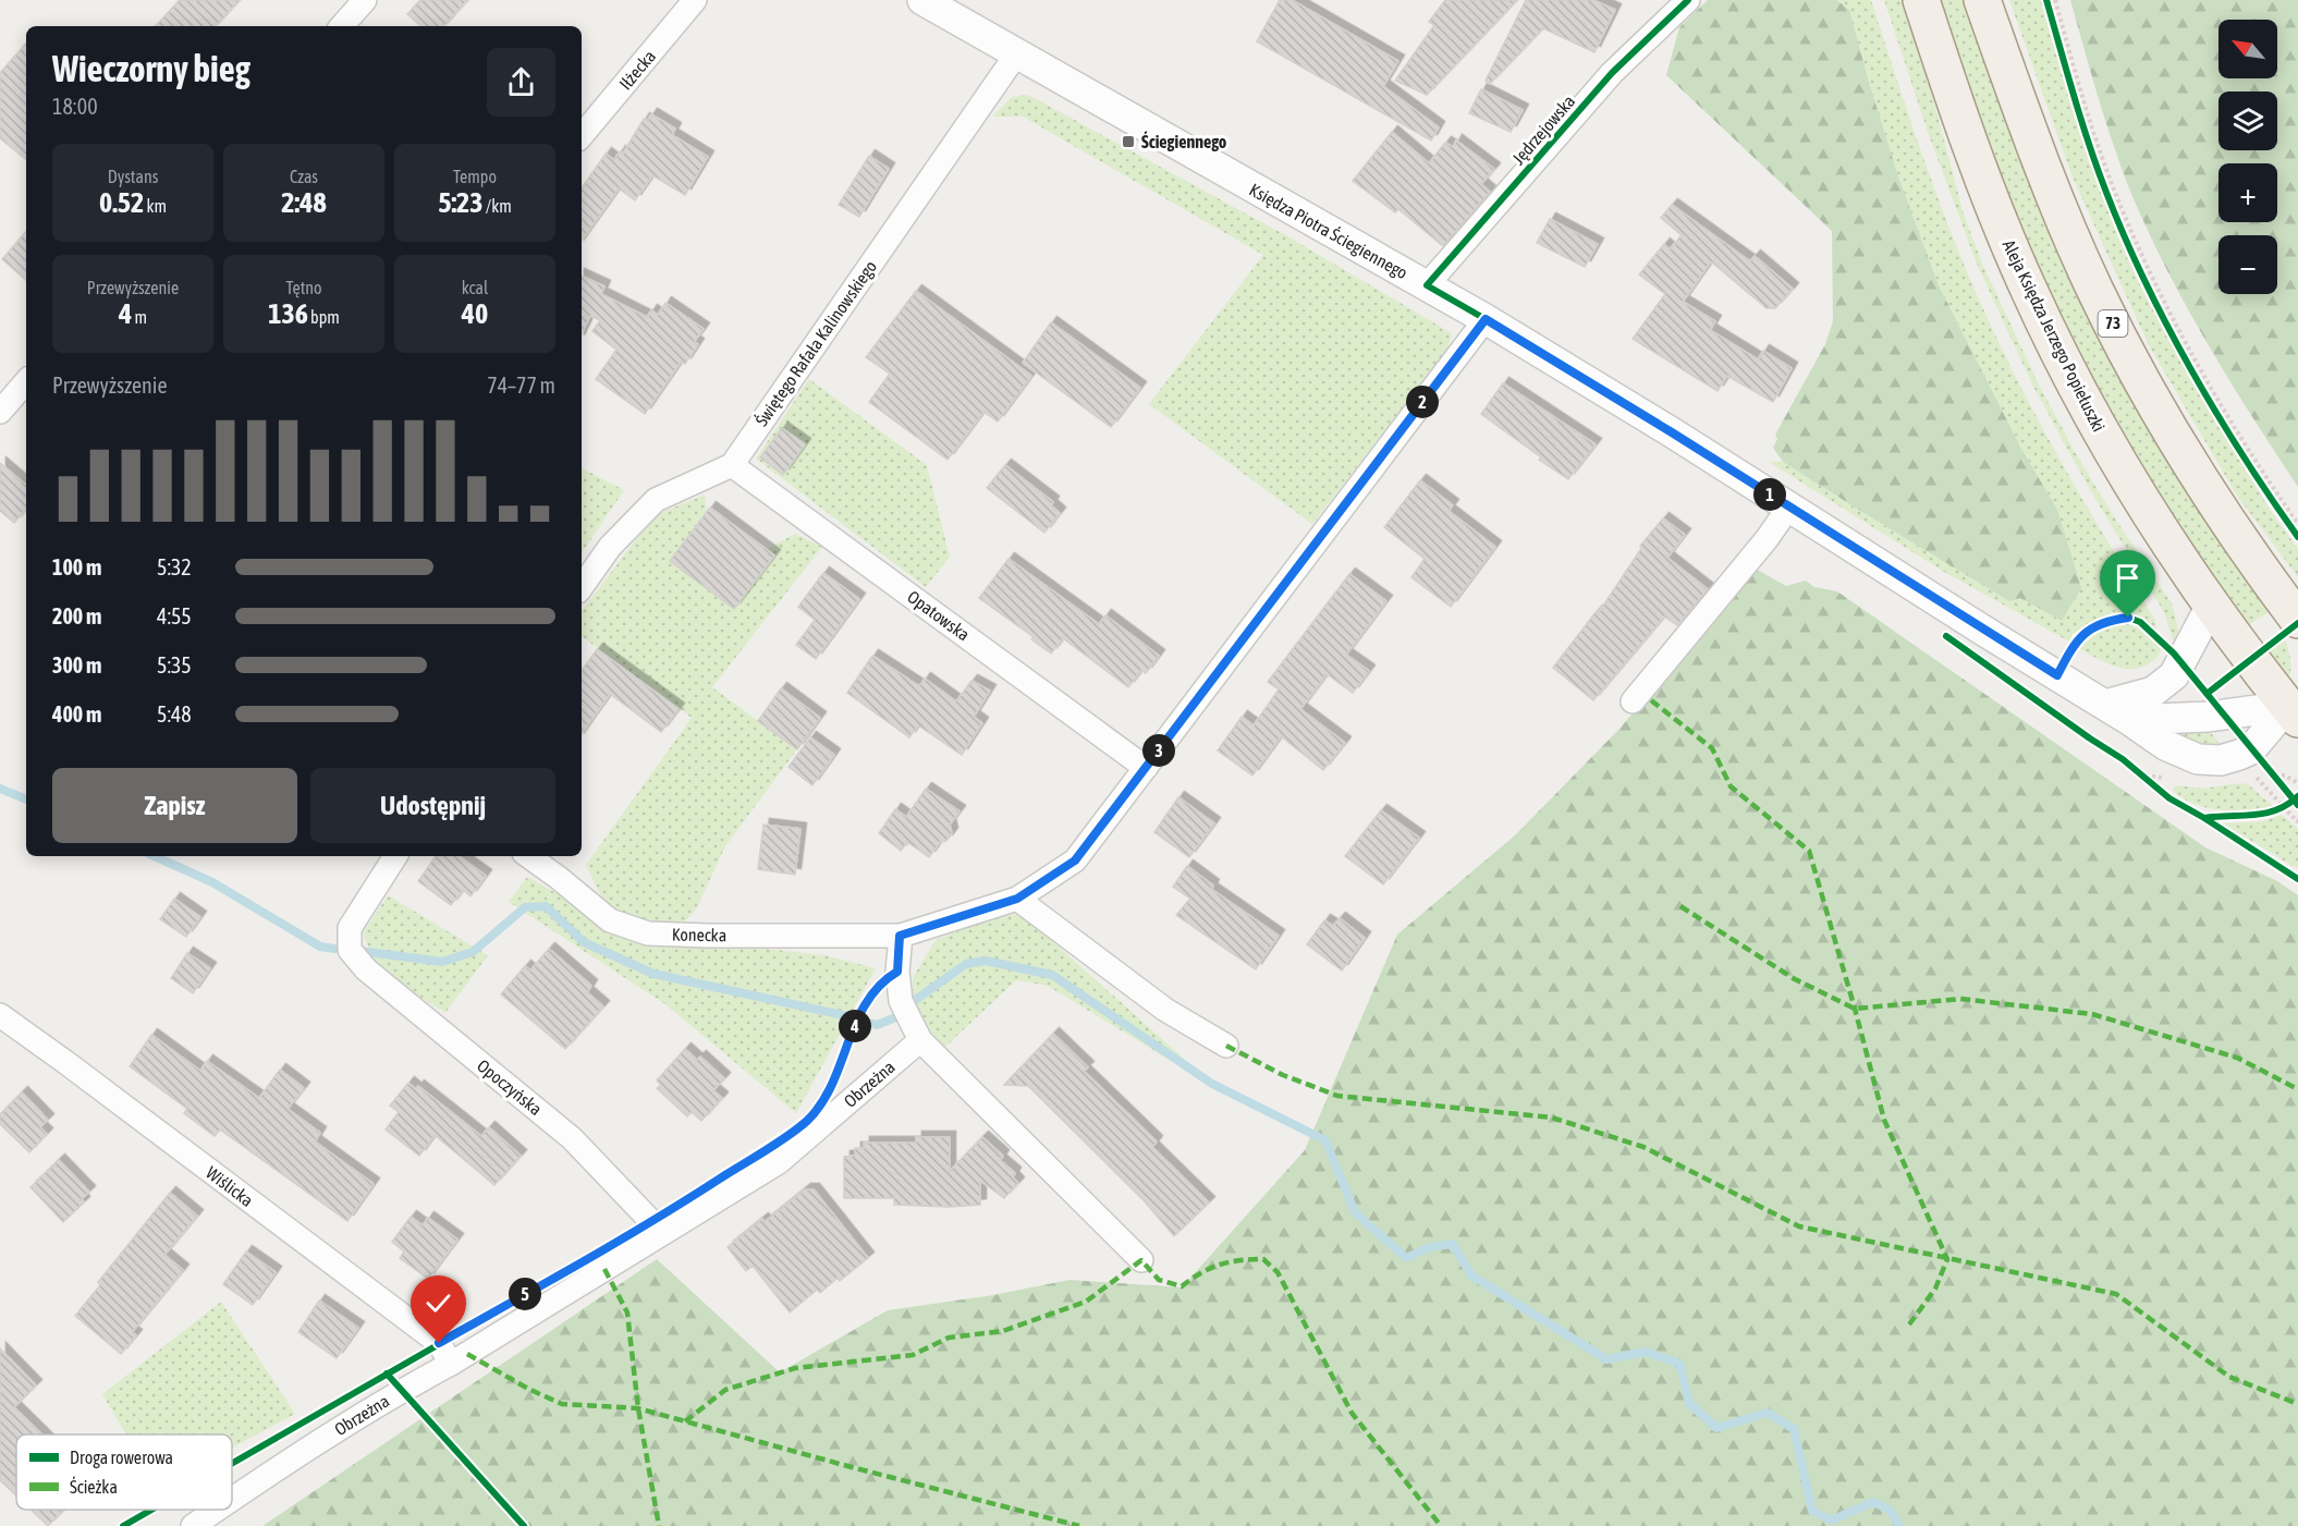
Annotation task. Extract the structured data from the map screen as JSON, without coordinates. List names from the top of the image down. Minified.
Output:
{"streets":{"main road":["73","Aleja Księdza Jerzego Popiełuszki"],"street":["Iłżecka","Jędrzejowska","Księdza Piotra Ściegiennego","Świętego Rafała Kalinowskiego","Opatowska","Konecka","Obrzeżna","Opoczyńska","Wiślicka"]},"crossings":[["Jędrzejowska","Księdza Piotra Ściegiennego"],["Księdza Piotra Ściegiennego","Świętego Rafała Kalinowskiego"],["Księdza Piotra Ściegiennego","Konecka"],["Świętego Rafała Kalinowskiego","Opatowska"],["Opatowska","Konecka"],["Obrzeżna","Opoczyńska"],["Obrzeżna","Wiślicka"]],"places":{"transit":["Ściegiennego"]},"legend":["Droga rowerowa","Ścieżka"],"north":"top left","page":{"map_buttons":["+","−"],"heading":["Wieczorny bieg","18:00"],"stats":[["Dystans","0.52 km"],["Czas","2:48"],["Tempo","5:23 /km"],["Przewyższenie","4 m"],["Tętno","136 bpm"],["kcal","40"]],"chart":["Przewyższenie","74–77 m"],"pins":["2","1","3","4","5"],"list":[{"name":"100 m","note":"5:32"},{"name":"200 m","note":"4:55"},{"name":"300 m","note":"5:35"},{"name":"400 m","note":"5:48"}],"buttons":["Zapisz","Udostępnij"]}}
